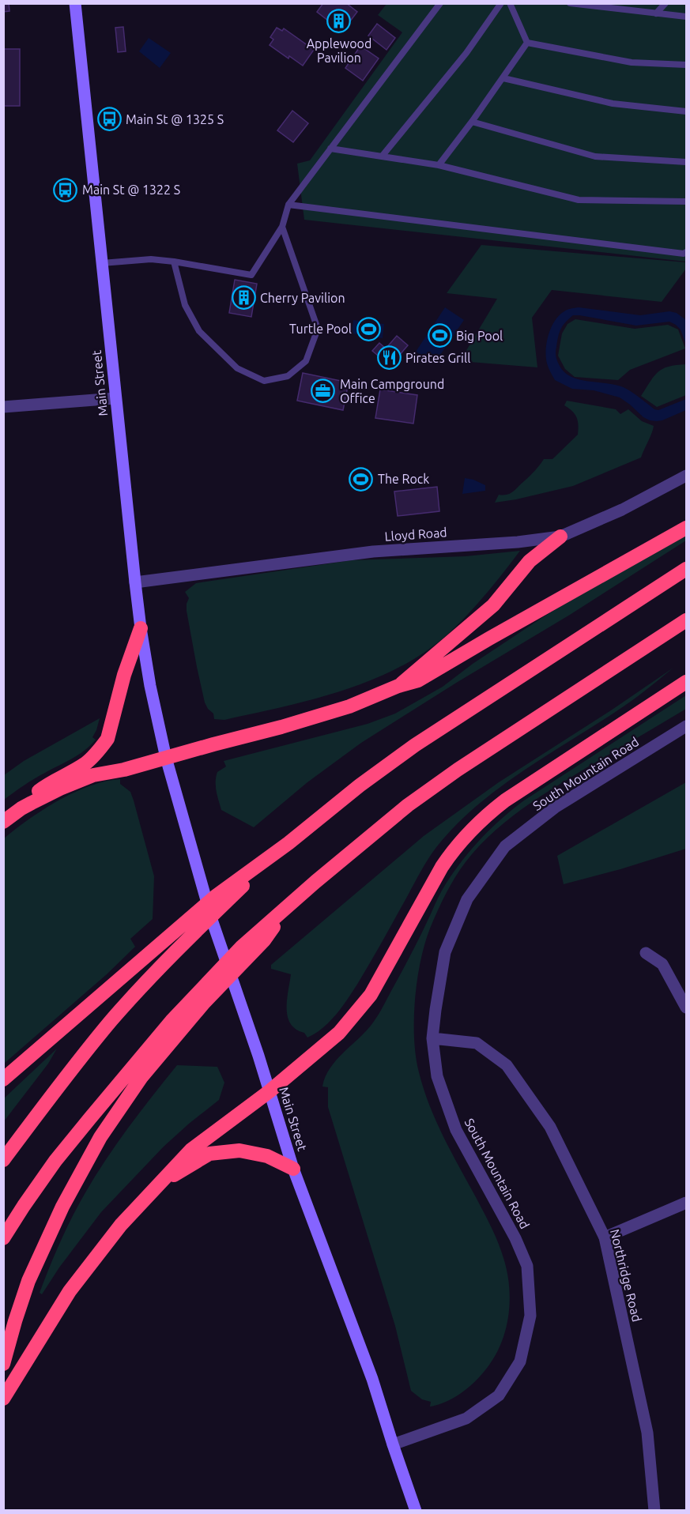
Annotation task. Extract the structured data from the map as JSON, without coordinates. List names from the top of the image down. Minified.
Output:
{"streets":{"main road":["Main Street"],"street":["Lloyd Road","South Mountain Road","Northridge Road"]},"crossings":[["Main Street","Lloyd Road"],["Main Street","South Mountain Road"],["South Mountain Road","Northridge Road"]],"places":{"building":["Applewood Pavilion","Cherry Pavilion"],"bus stop":["Main St @ 1325 S","Main St @ 1322 S"],"sports":["Turtle Pool","Big Pool","The Rock"],"restaurant":["Pirates Grill"],"office":["Main Campground Office"]}}
